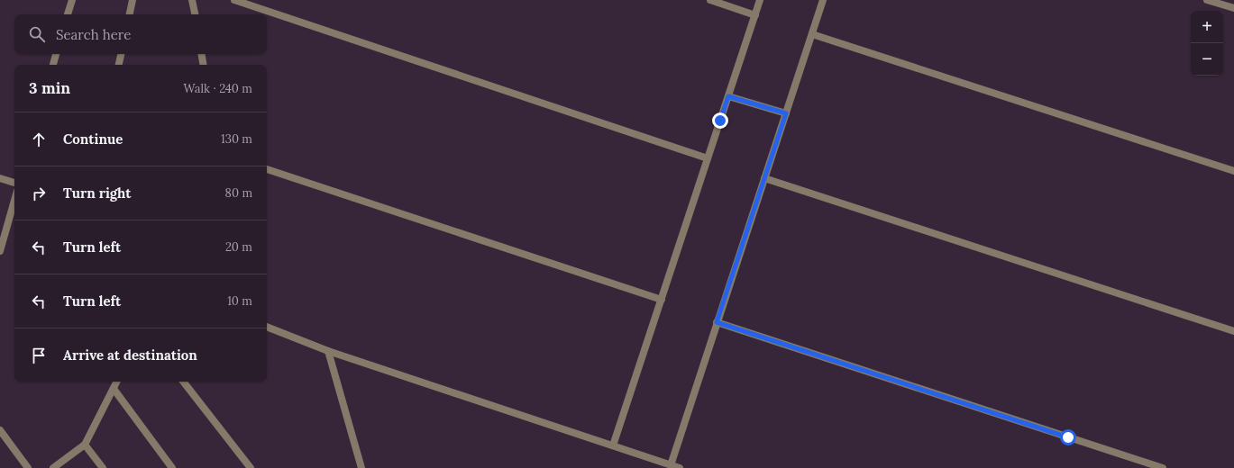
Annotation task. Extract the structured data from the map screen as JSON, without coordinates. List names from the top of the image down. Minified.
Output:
{"page":{"map_buttons":["+","−"],"search":"Search here","heading":["3 min","Walk · 240 m"],"list":[["Continue","130 m"],["Turn right","80 m"],["Turn left","20 m"],["Turn left","10 m"],"Arrive at destination"]}}
